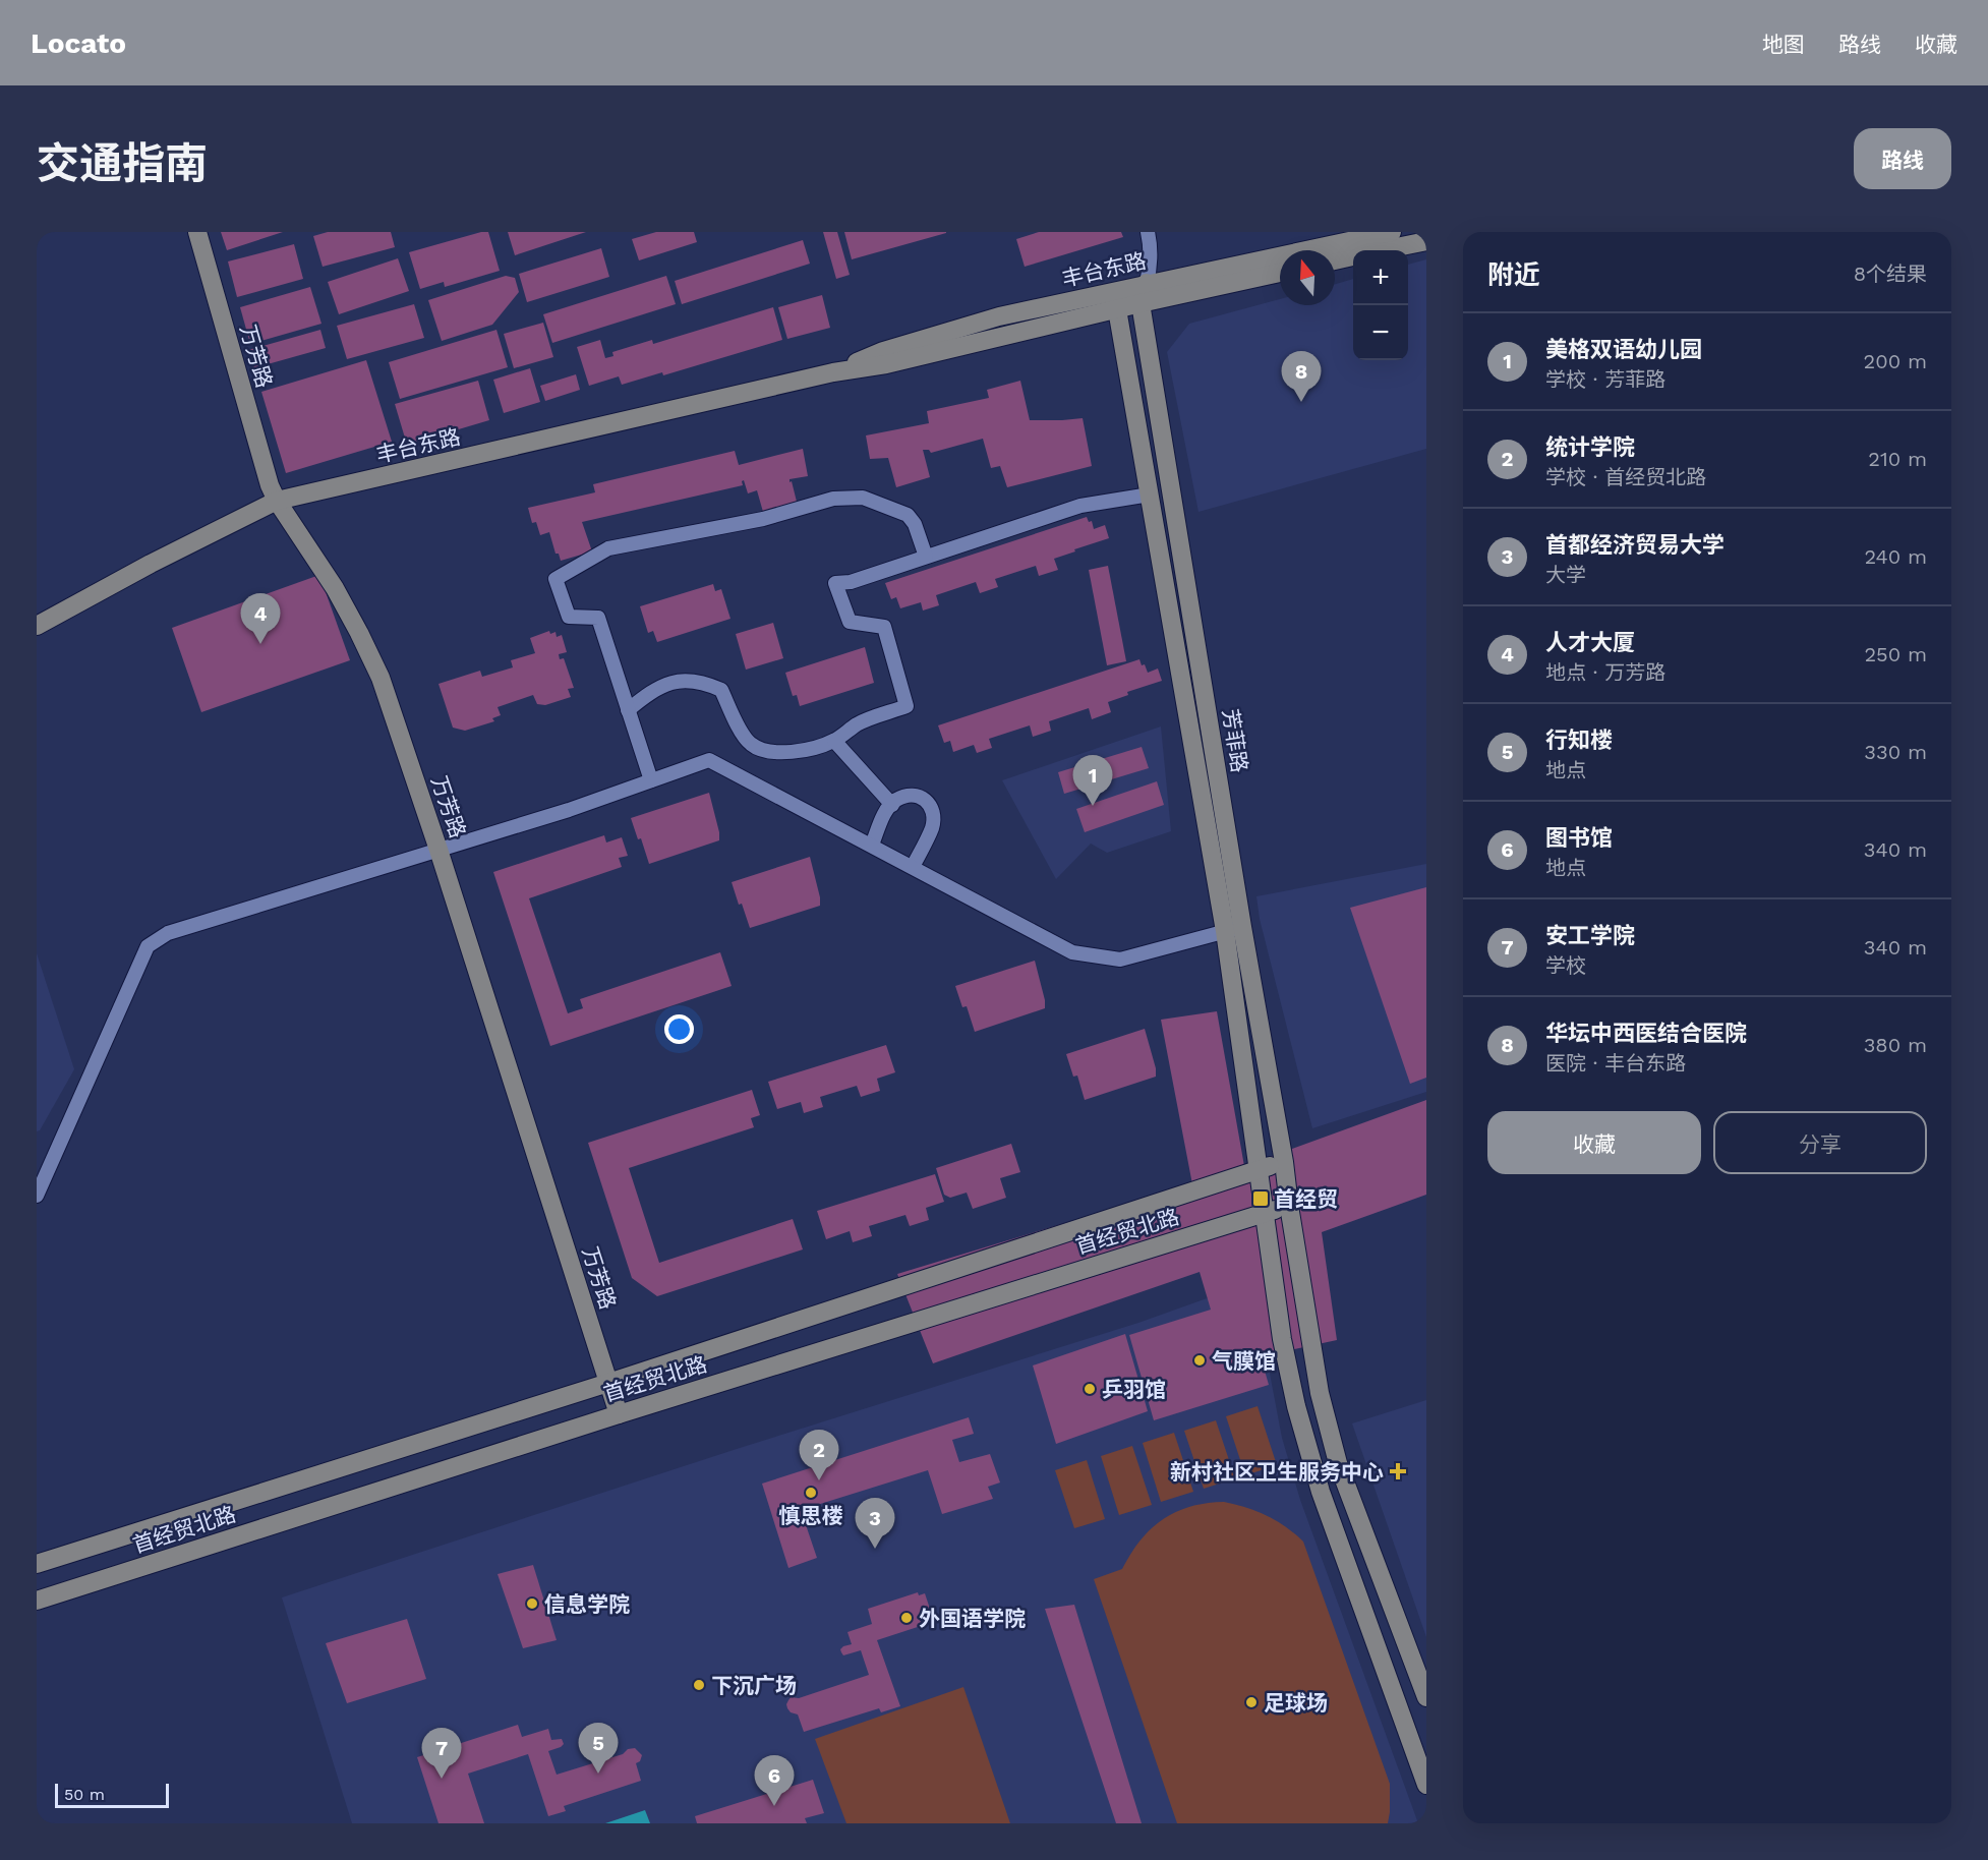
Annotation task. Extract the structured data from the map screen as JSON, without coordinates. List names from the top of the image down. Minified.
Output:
{"streets":{"street":["丰台东路","万芳路","芳菲路","首经贸北路"]},"crossings":[["丰台东路","万芳路"],["丰台东路","芳菲路"],["万芳路","首经贸北路"],["芳菲路","首经贸北路"]],"places":{"transit":["首经贸"],"other":["气膜馆","乒羽馆","慎思楼","信息学院","外国语学院","下沉广场","足球场"],"health":["新村社区卫生服务中心"]},"scale_bar":"50 m","north":"top","page":{"header":"Locato","nav":["地图","路线","收藏"],"title":"交通指南","buttons":["路线",["收藏","分享"]],"heading":["附近","8个结果"],"map_buttons":["+","−"],"list":[{"mark":"1","name":"美格双语幼儿园","note":"学校 · 芳菲路","value":"200 m"},{"mark":"2","name":"统计学院","note":"学校 · 首经贸北路","value":"210 m"},{"mark":"3","name":"首都经济贸易大学","note":"大学","value":"240 m"},{"mark":"4","name":"人才大厦","note":"地点 · 万芳路","value":"250 m"},{"mark":"5","name":"行知楼","note":"地点","value":"330 m"},{"mark":"6","name":"图书馆","note":"地点","value":"340 m"},{"mark":"7","name":"安工学院","note":"学校","value":"340 m"},{"mark":"8","name":"华坛中西医结合医院","note":"医院 · 丰台东路","value":"380 m"}],"pins":["8","4","1","2","3","5","7","6"],"scale":"50 m"}}
